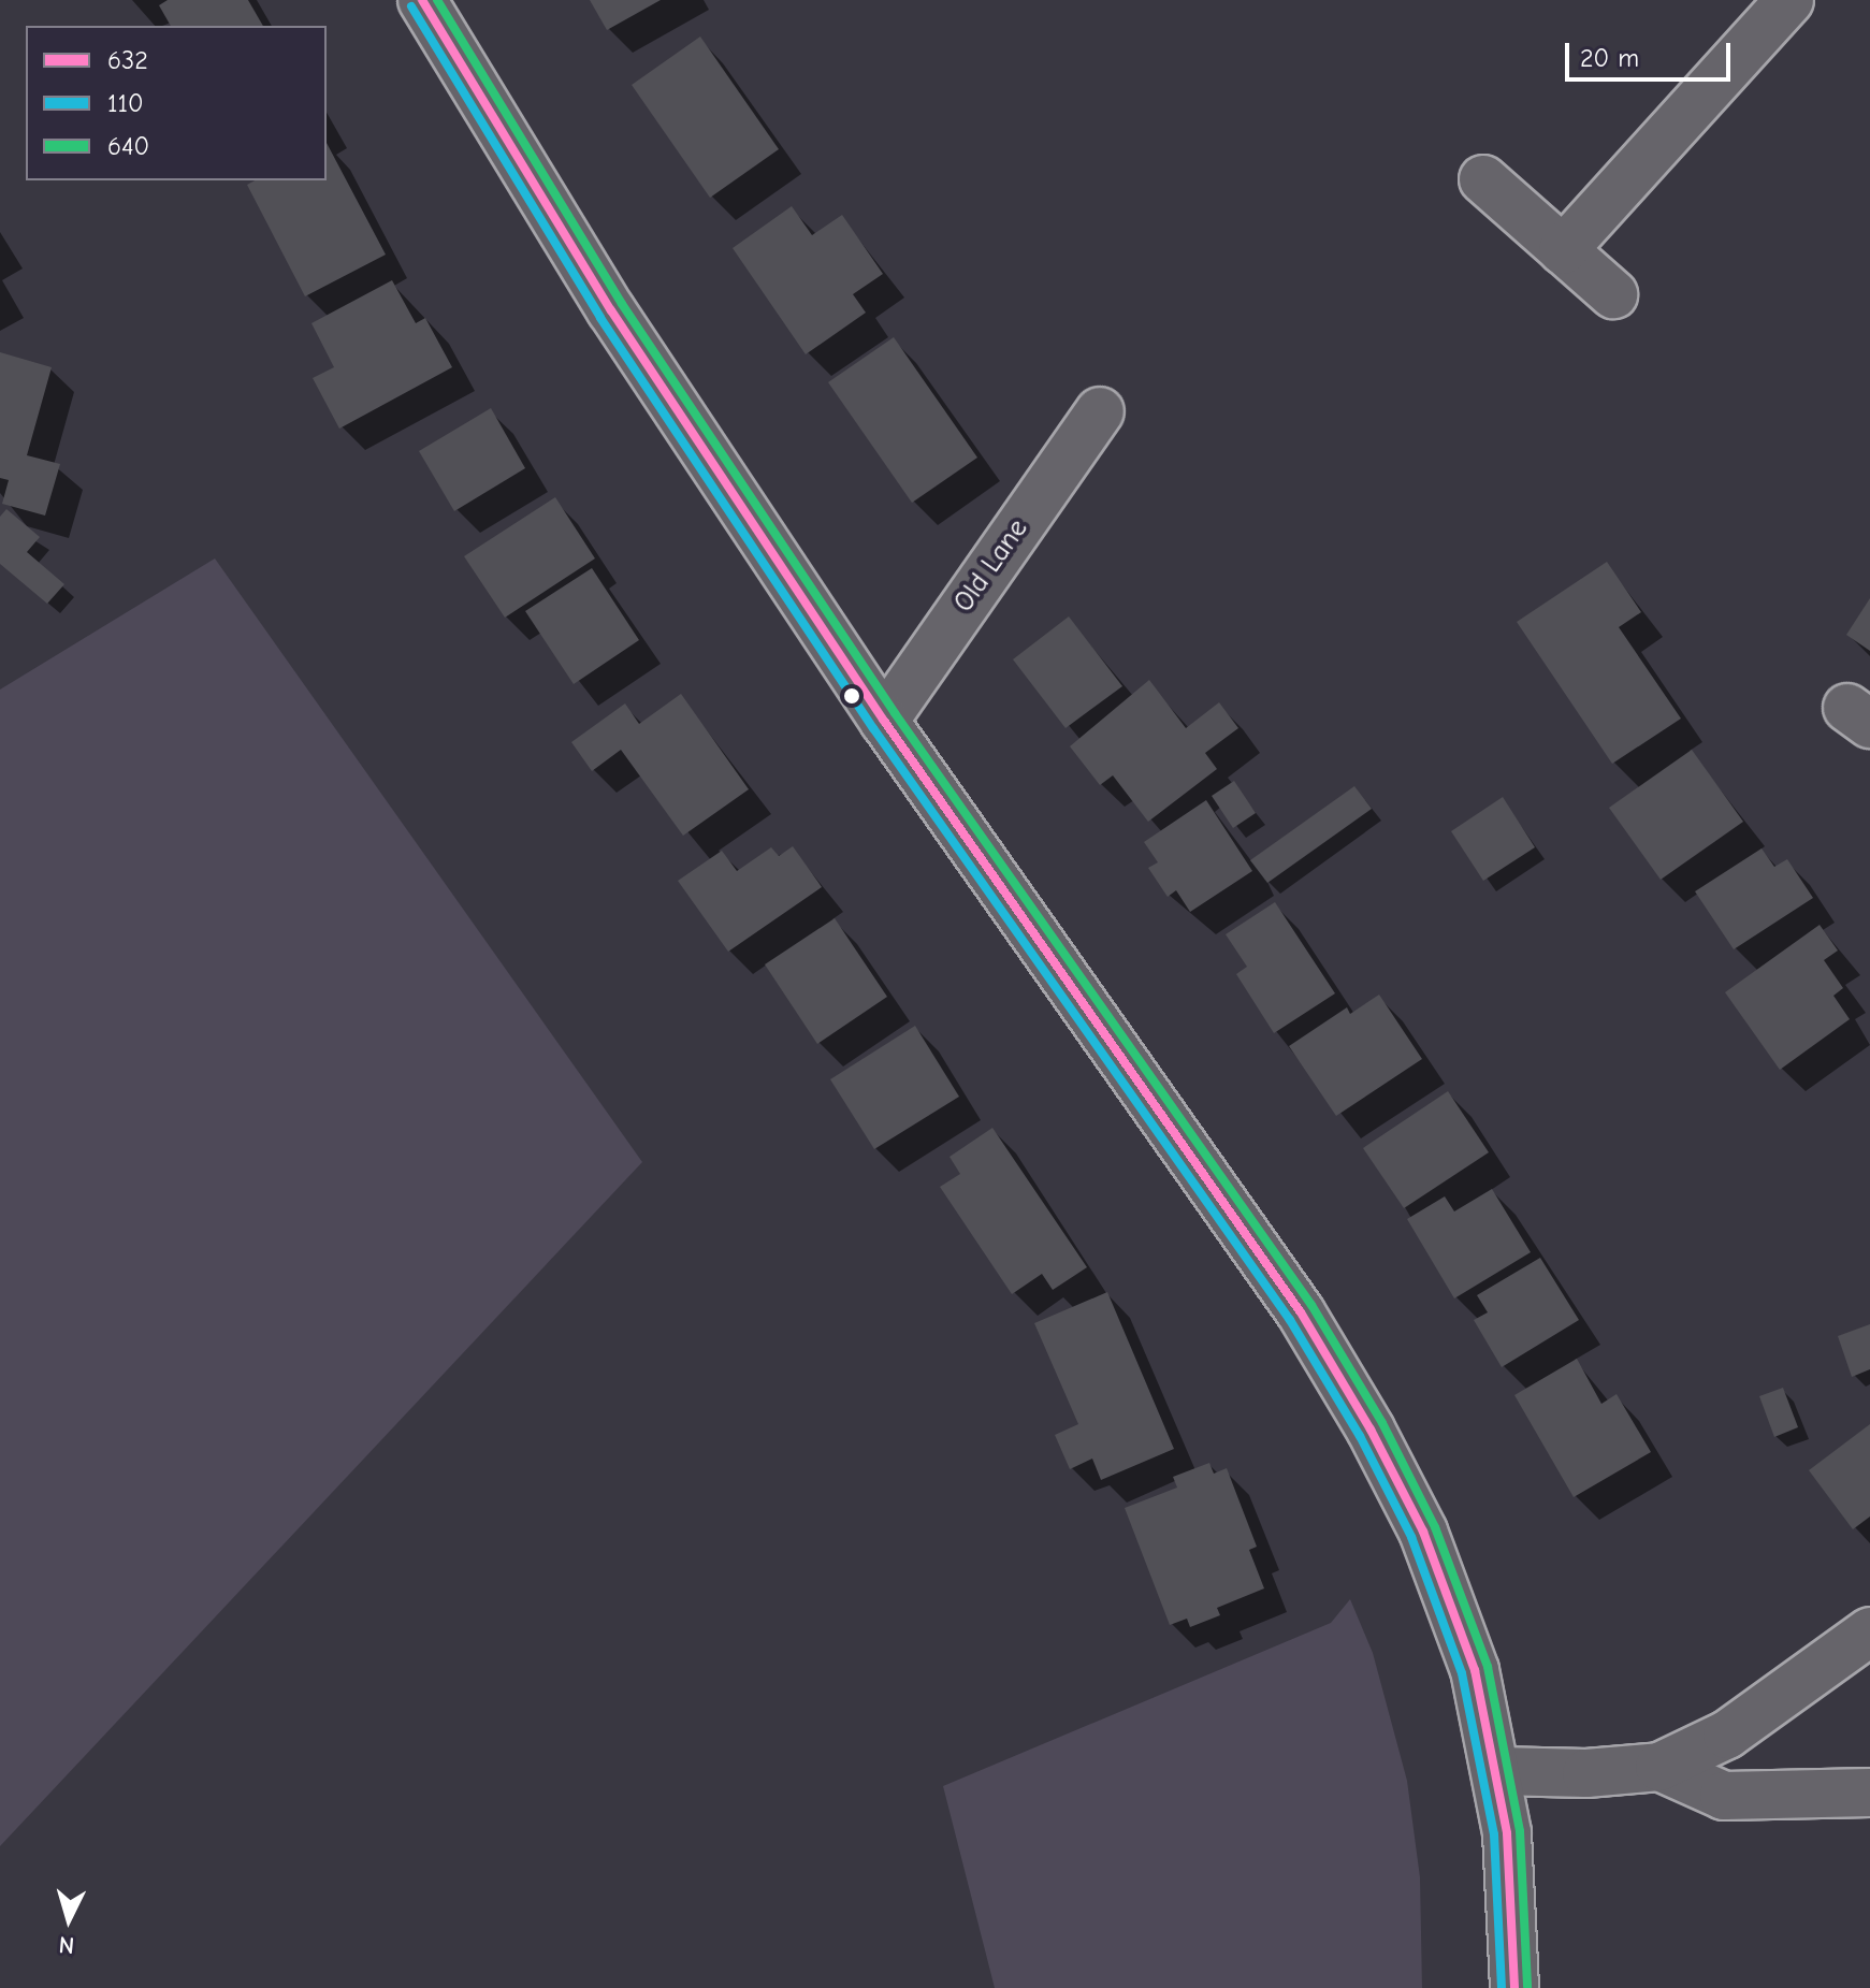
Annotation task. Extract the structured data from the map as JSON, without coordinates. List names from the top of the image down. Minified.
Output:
{"streets":{"main road":["Old Lane"]},"lines":["transit line 632","transit line 640","transit line 110"],"legend":["632","110","640"],"scale_bar":"20 m","north":"bottom"}
